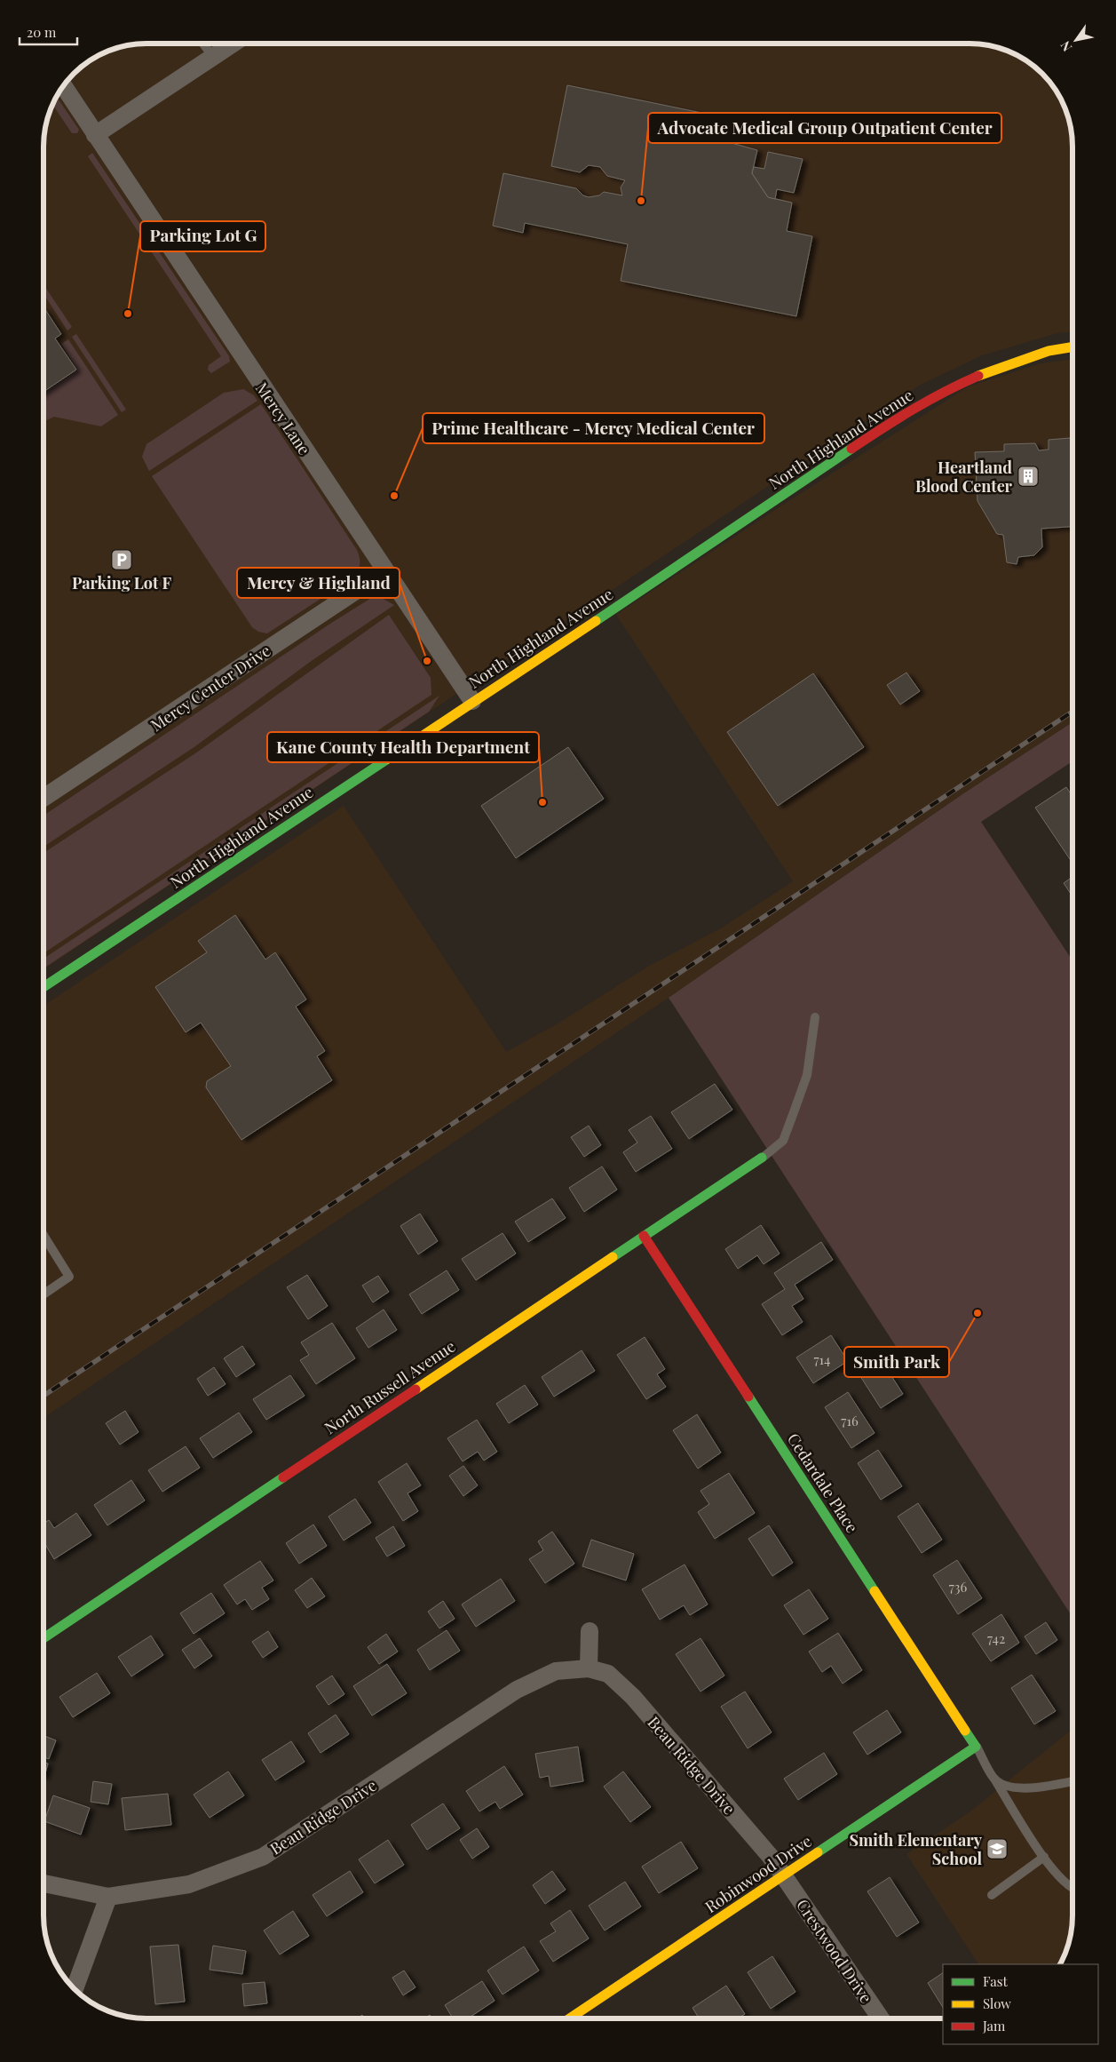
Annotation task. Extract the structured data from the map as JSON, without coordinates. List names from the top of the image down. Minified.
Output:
{"streets":{"street":["Mercy Lane","North Highland Avenue","Mercy Center Drive","North Russell Avenue","Cedardale Place","Beau Ridge Drive","Robinwood Drive","Crestwood Drive"]},"crossings":[["Mercy Lane","North Highland Avenue"],["Mercy Lane","Mercy Center Drive"],["North Russell Avenue","Cedardale Place"],["Cedardale Place","Robinwood Drive"],["Beau Ridge Drive","Robinwood Drive"],["Beau Ridge Drive","Crestwood Drive"],["Robinwood Drive","Crestwood Drive"]],"places":{"other":["Advocate Medical Group Outpatient Center","Parking Lot G","Prime Healthcare - Mercy Medical Center","Mercy & Highland","Kane County Health Department","Smith Park"],"building":["Heartland Blood Center"],"parking":["Parking Lot F"],"school or university":["Smith Elementary School"]},"house_numbers":["714","716","736","742"],"legend":["Fast","Slow","Jam"],"scale_bar":"20 m","north":"bottom left"}
